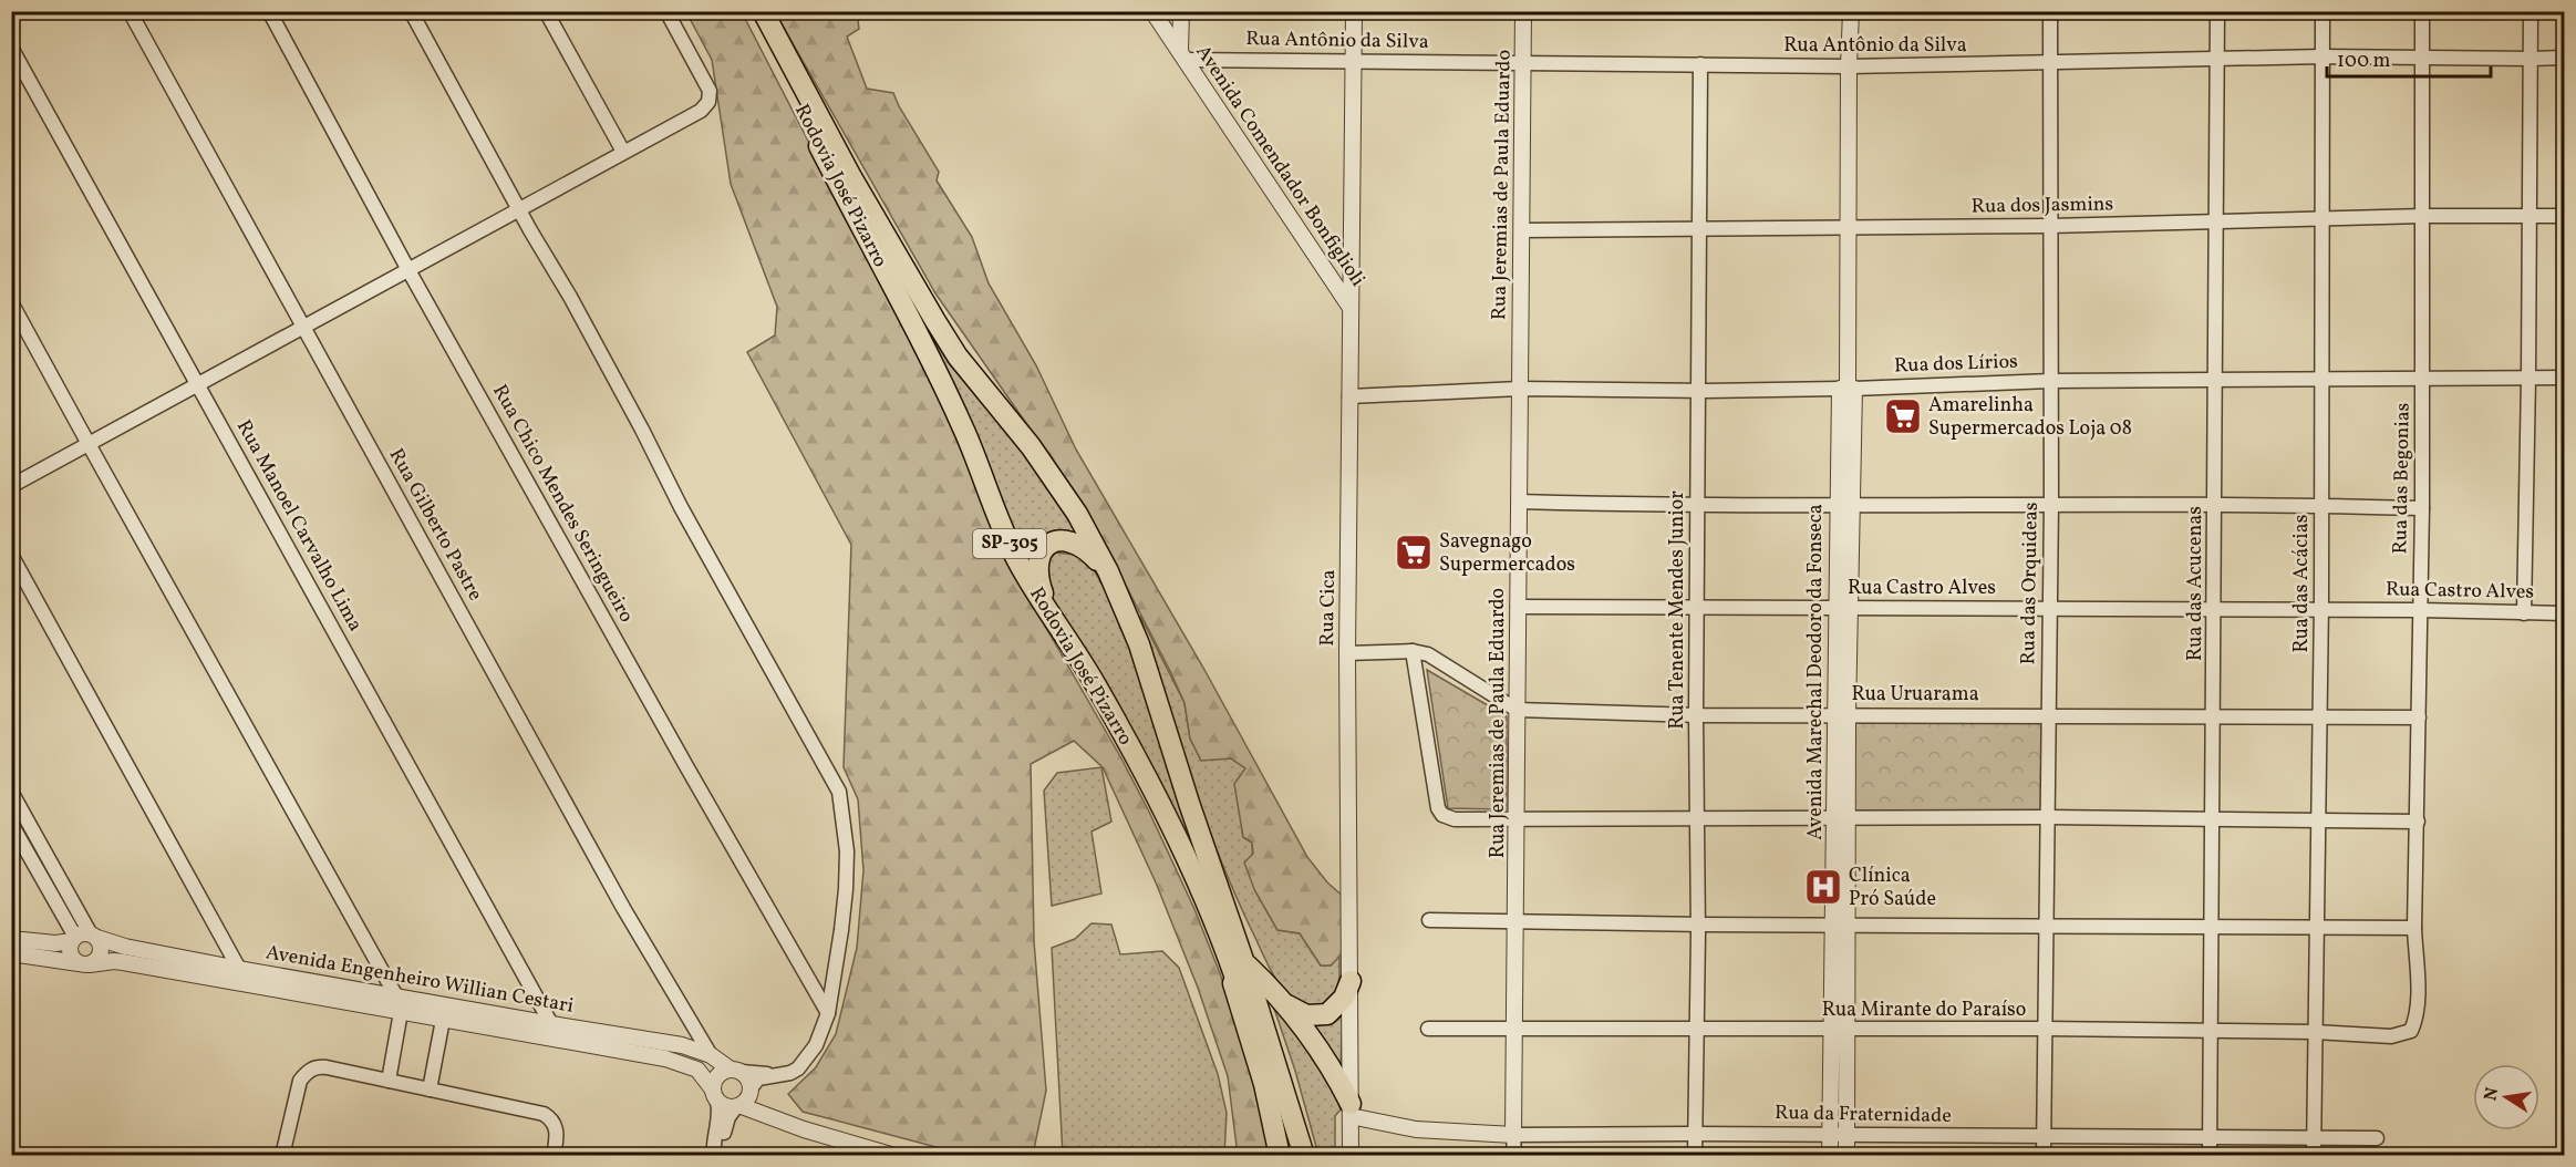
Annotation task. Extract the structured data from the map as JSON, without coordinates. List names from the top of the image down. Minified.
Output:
{"streets":{"main road":["Rodovia José Pizarro","SP-305"],"street":["Rua Antônio da Silva","Avenida Comendador Bonfiglioli","Rua Jeremias de Paula Eduardo","Rua dos Jasmins","Rua dos Lírios","Rua das Begonias","Rua Chico Mendes Seringueiro","Rua Gilberto Pastre","Rua Manoel Carvalho Lima","Rua das Orquideas","Rua das Acucenas","Rua das Acácias","Rua Castro Alves","Rua Cica","Rua Tenente Mendes Junior","Avenida Marechal Deodoro da Fonseca","Rua Uruarama","Avenida Engenheiro Willian Cestari","Rua Mirante do Paraíso","Rua da Fraternidade"]},"crossings":[["Rua Antônio da Silva","Avenida Comendador Bonfiglioli"],["Rua Antônio da Silva","Rua Jeremias de Paula Eduardo"],["Rua Antônio da Silva","Rua das Begonias"],["Rua Antônio da Silva","Rua das Orquideas"],["Rua Antônio da Silva","Rua das Acucenas"],["Rua Antônio da Silva","Rua das Acácias"],["Rua Antônio da Silva","Rua Cica"],["Rua Antônio da Silva","Rua Tenente Mendes Junior"],["Rua Antônio da Silva","Avenida Marechal Deodoro da Fonseca"],["Avenida Comendador Bonfiglioli","Rua Cica"],["Rua Jeremias de Paula Eduardo","Rua dos Jasmins"],["Rua Jeremias de Paula Eduardo","Rua dos Lírios"],["Rua Jeremias de Paula Eduardo","Rua Castro Alves"],["Rua Jeremias de Paula Eduardo","Rua Uruarama"],["Rua Jeremias de Paula Eduardo","Rua Mirante do Paraíso"],["Rua Jeremias de Paula Eduardo","Rua da Fraternidade"],["Rua dos Jasmins","Rua das Begonias"],["Rua dos Jasmins","Rua das Orquideas"],["Rua dos Jasmins","Rua das Acucenas"],["Rua dos Jasmins","Rua das Acácias"],["Rua dos Jasmins","Rua Tenente Mendes Junior"],["Rua dos Jasmins","Avenida Marechal Deodoro da Fonseca"],["Rua dos Lírios","Rua das Begonias"],["Rua dos Lírios","Rua das Orquideas"],["Rua dos Lírios","Rua das Acucenas"],["Rua dos Lírios","Rua das Acácias"],["Rua dos Lírios","Rua Cica"],["Rua dos Lírios","Rua Tenente Mendes Junior"],["Rua dos Lírios","Avenida Marechal Deodoro da Fonseca"],["Rua das Begonias","Rua Castro Alves"],["Rua das Begonias","Rua Uruarama"],["Rua das Begonias","Rua Mirante do Paraíso"],["Rua Gilberto Pastre","Avenida Engenheiro Willian Cestari"],["Rua Manoel Carvalho Lima","Avenida Engenheiro Willian Cestari"],["Rua das Orquideas","Rua Castro Alves"],["Rua das Orquideas","Rua Uruarama"],["Rua das Orquideas","Rua Mirante do Paraíso"],["Rua das Orquideas","Rua da Fraternidade"],["Rua das Acucenas","Rua Castro Alves"],["Rua das Acucenas","Rua Uruarama"],["Rua das Acucenas","Rua Mirante do Paraíso"],["Rua das Acucenas","Rua da Fraternidade"],["Rua das Acácias","Rua Castro Alves"],["Rua das Acácias","Rua Uruarama"],["Rua das Acácias","Rua Mirante do Paraíso"],["Rua das Acácias","Rua da Fraternidade"],["Rua Castro Alves","Rua Tenente Mendes Junior"],["Rua Castro Alves","Avenida Marechal Deodoro da Fonseca"],["Rua Cica","Rua da Fraternidade"],["Rua Tenente Mendes Junior","Rua Uruarama"],["Rua Tenente Mendes Junior","Rua Mirante do Paraíso"],["Rua Tenente Mendes Junior","Rua da Fraternidade"],["Avenida Marechal Deodoro da Fonseca","Rua Uruarama"],["Avenida Marechal Deodoro da Fonseca","Rua Mirante do Paraíso"],["Avenida Marechal Deodoro da Fonseca","Rua da Fraternidade"]],"places":{"supermarket":["Amarelinha Supermercados Loja 08","Savegnago Supermercados"],"hospital":["Clínica Pró Saúde"]},"scale_bar":"100 m","north":"left"}
